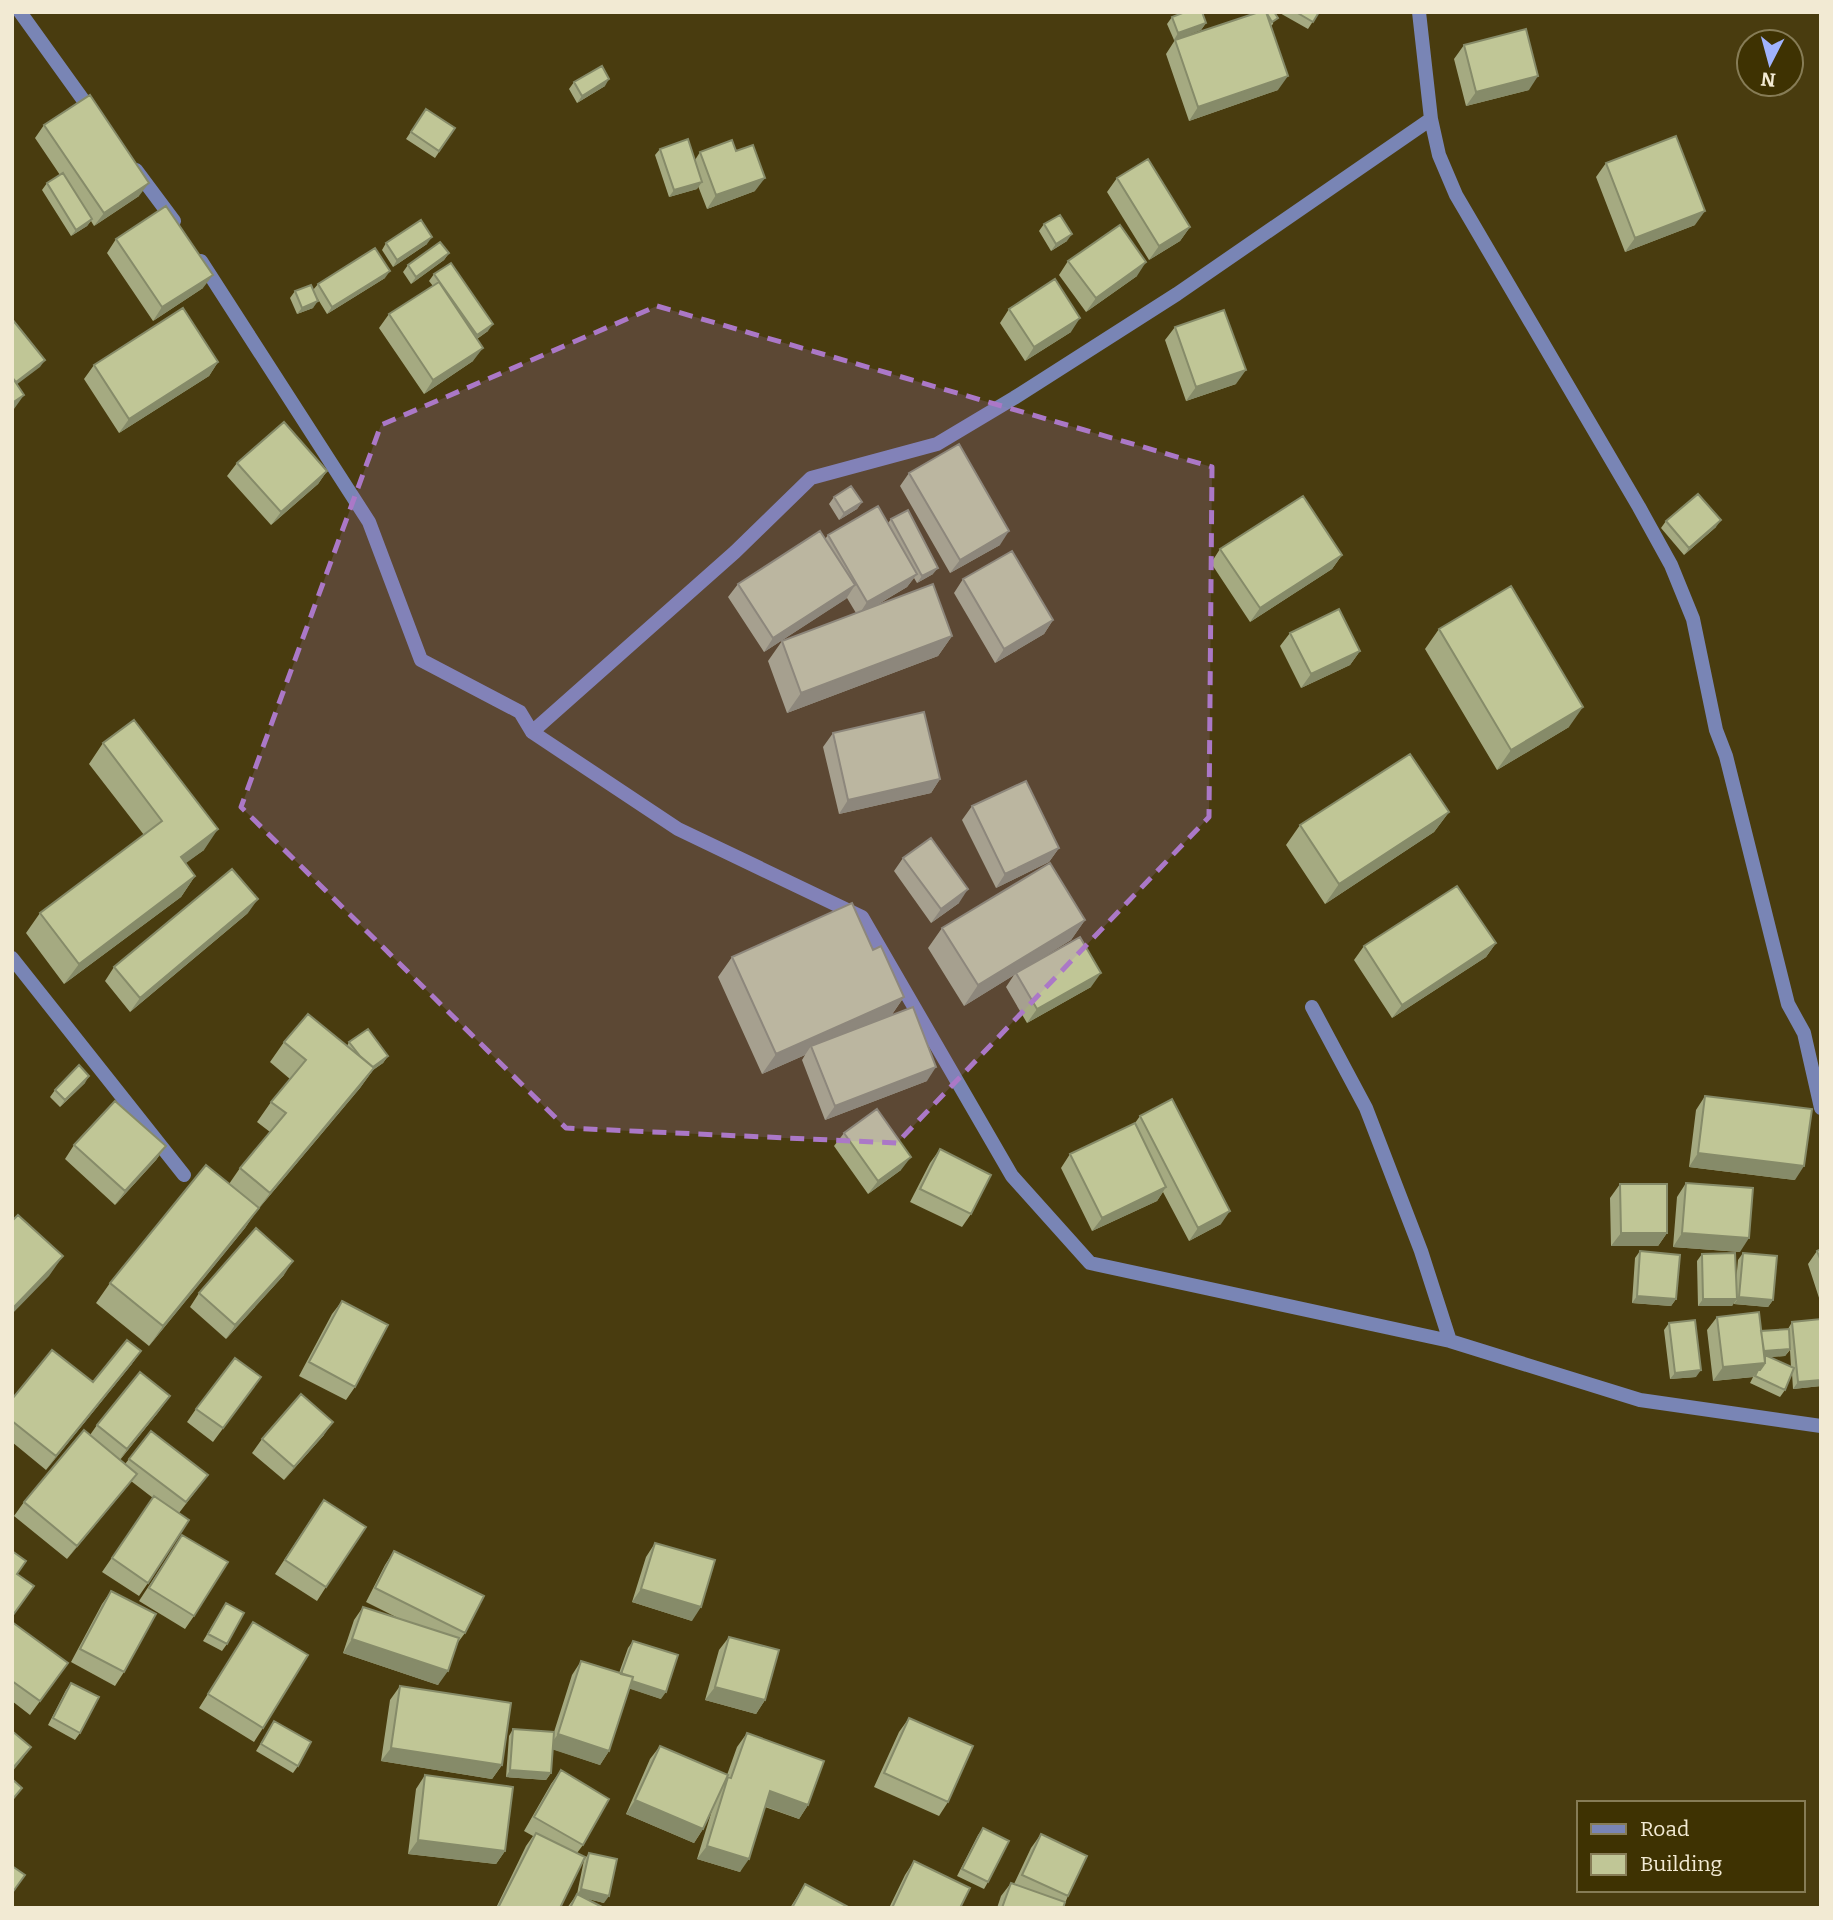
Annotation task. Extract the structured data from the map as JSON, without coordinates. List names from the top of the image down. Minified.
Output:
{"legend":["Road","Building"],"north":"bottom"}
